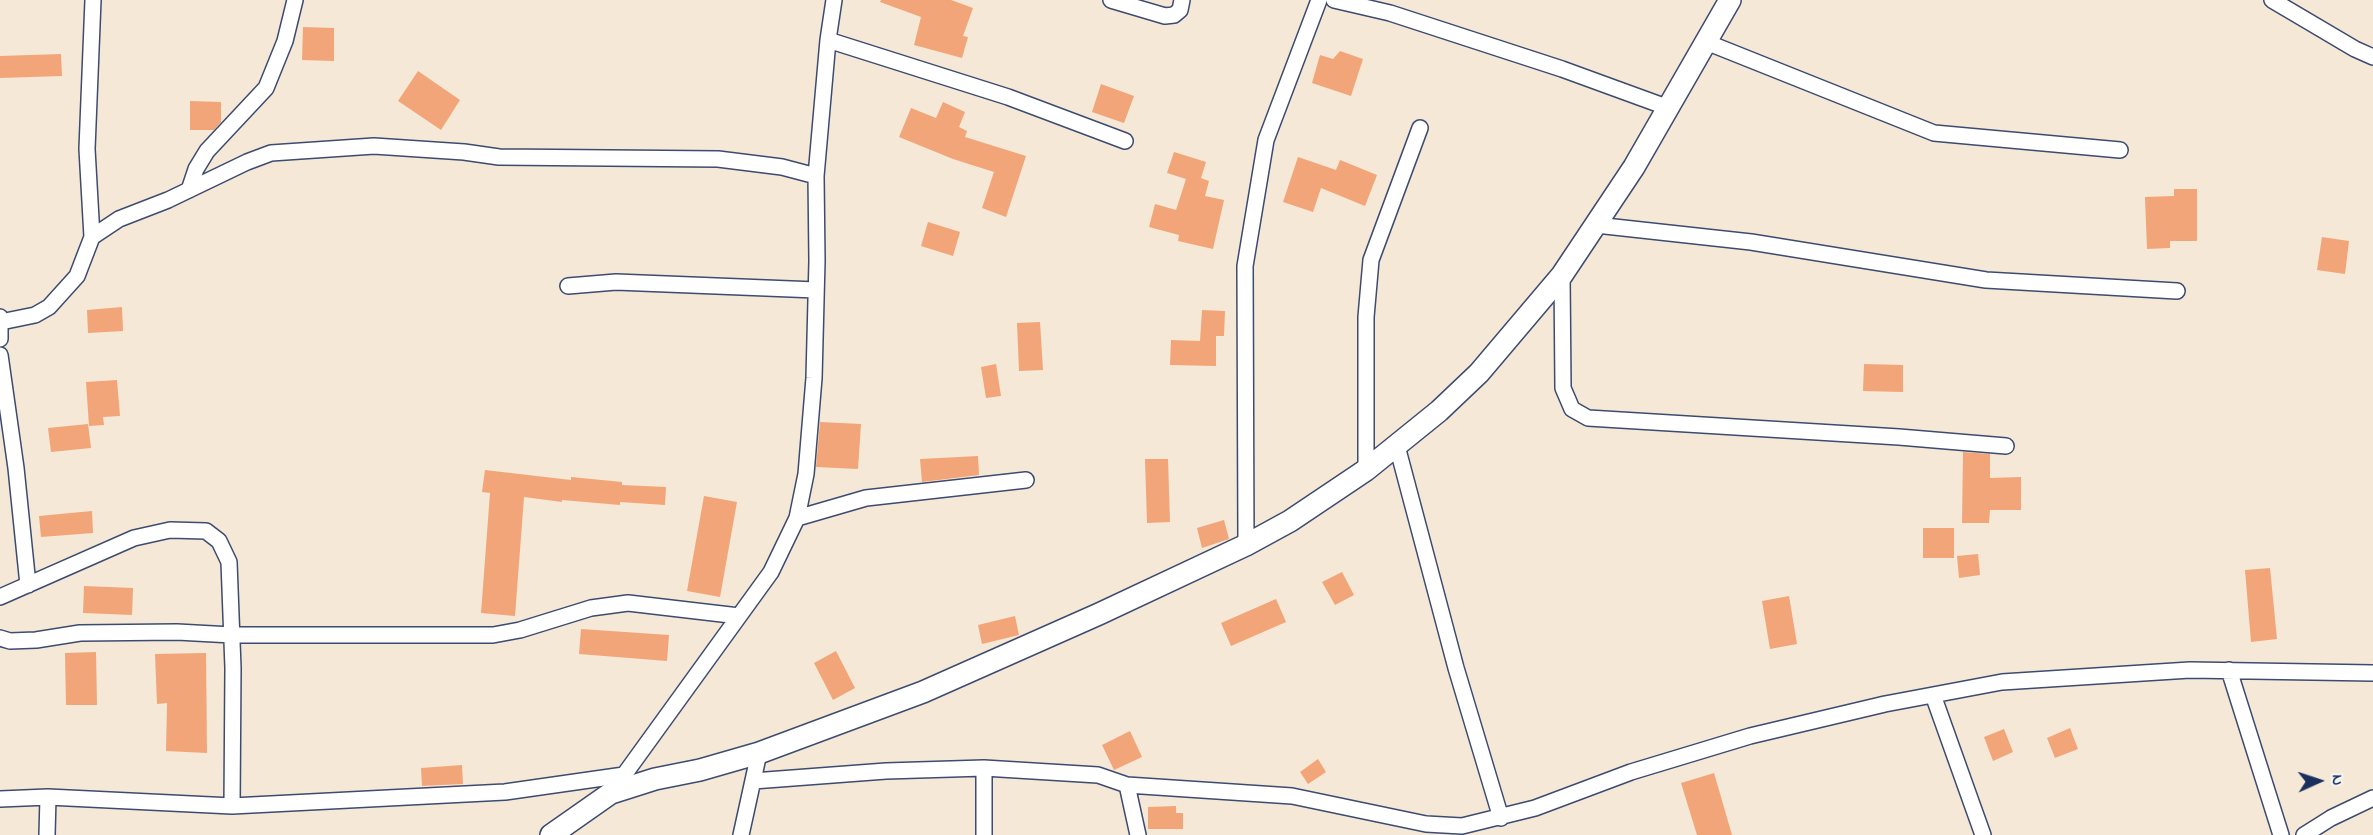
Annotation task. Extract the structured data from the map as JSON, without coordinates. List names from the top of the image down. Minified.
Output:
{"north":"right"}
